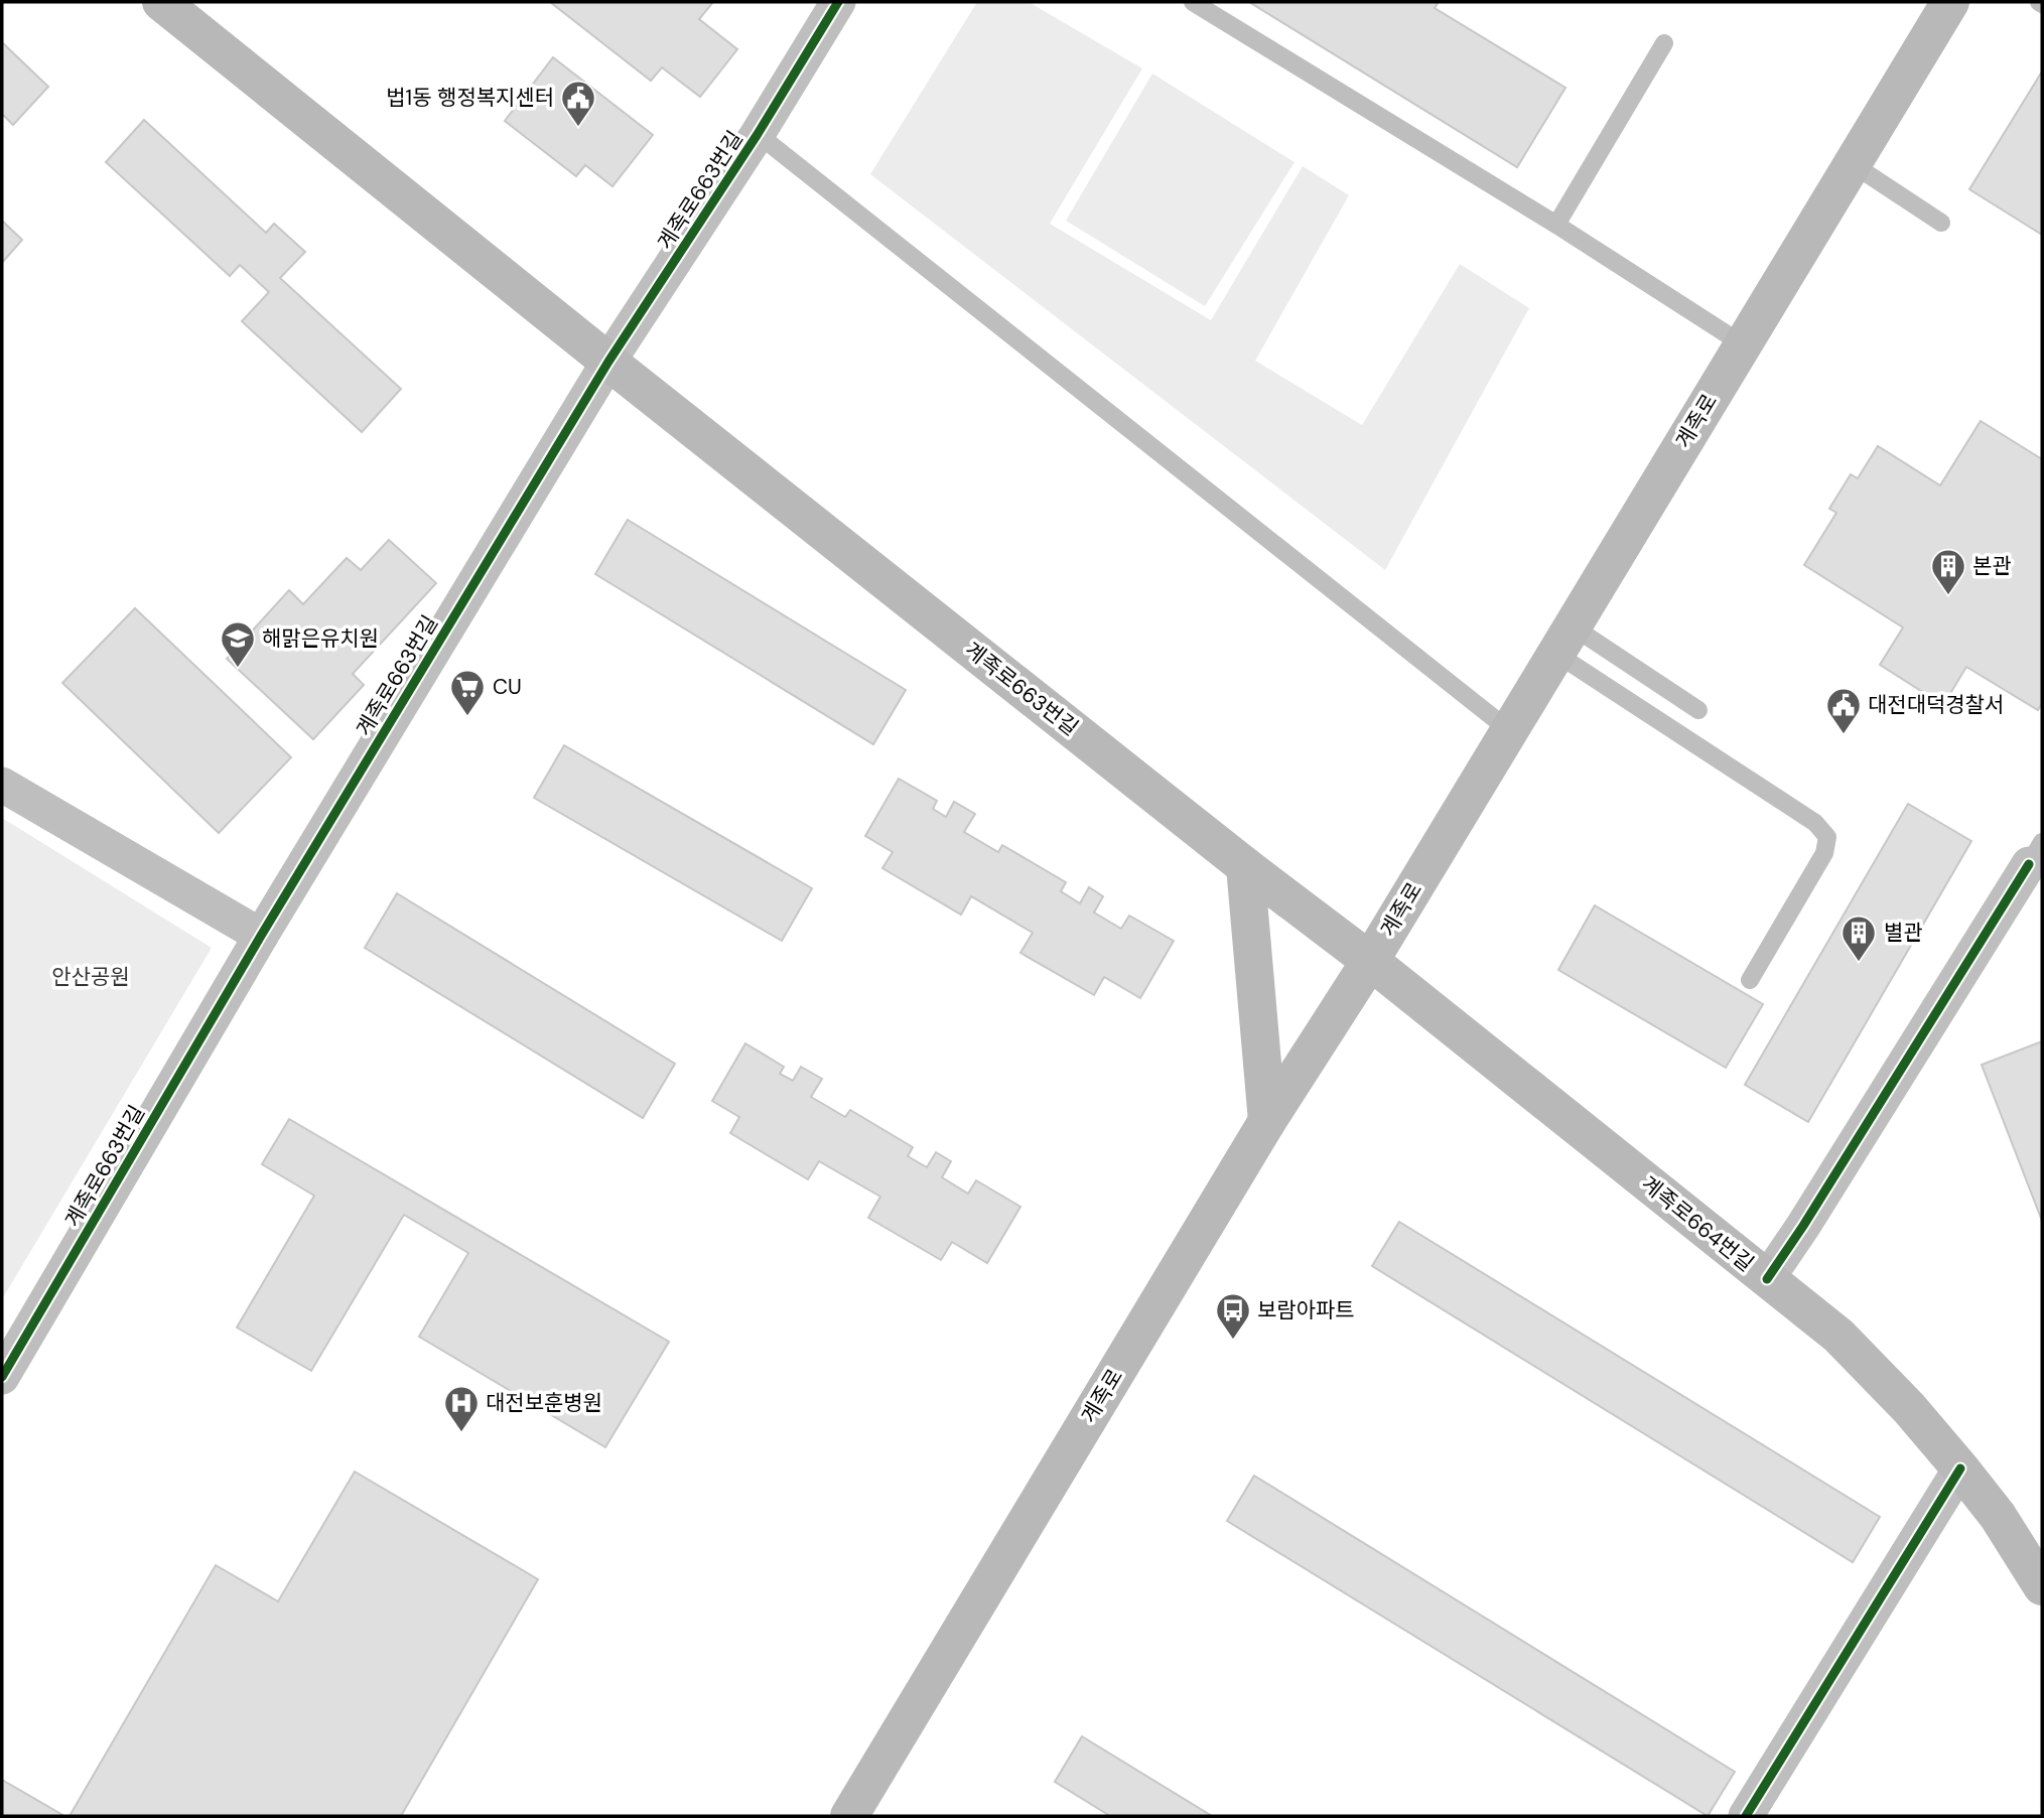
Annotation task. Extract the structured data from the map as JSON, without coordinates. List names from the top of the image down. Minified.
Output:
{"streets":{"main road":["계족로663번길","계족로","계족로664번길"]},"crossings":[["계족로663번길","계족로"],["계족로663번길","계족로664번길"],["계족로","계족로664번길"]],"parks":["안산공원"],"places":{"public building":["법1동 행정복지센터","대전대덕경찰서"],"building":["본관","별관"],"school or university":["해맑은유치원"],"supermarket":["CU"],"bus stop":["보람아파트"],"hospital":["대전보훈병원"]}}
